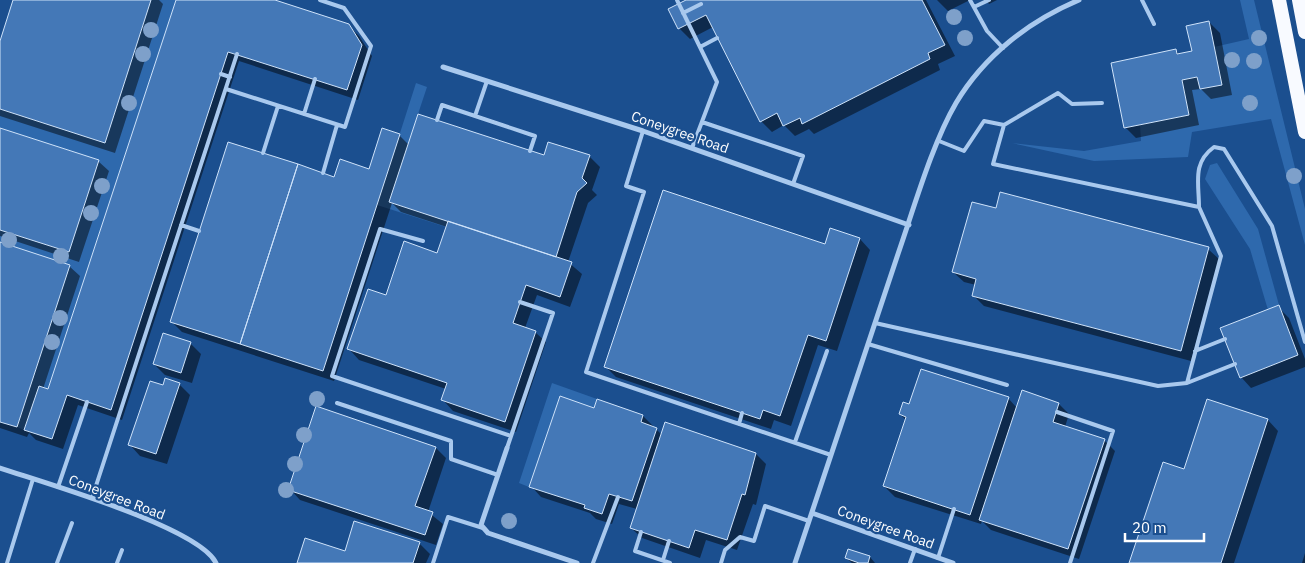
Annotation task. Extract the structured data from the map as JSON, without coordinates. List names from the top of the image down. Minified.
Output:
{"streets":{"street":["Coneygree Road"]},"scale_bar":"20 m"}
